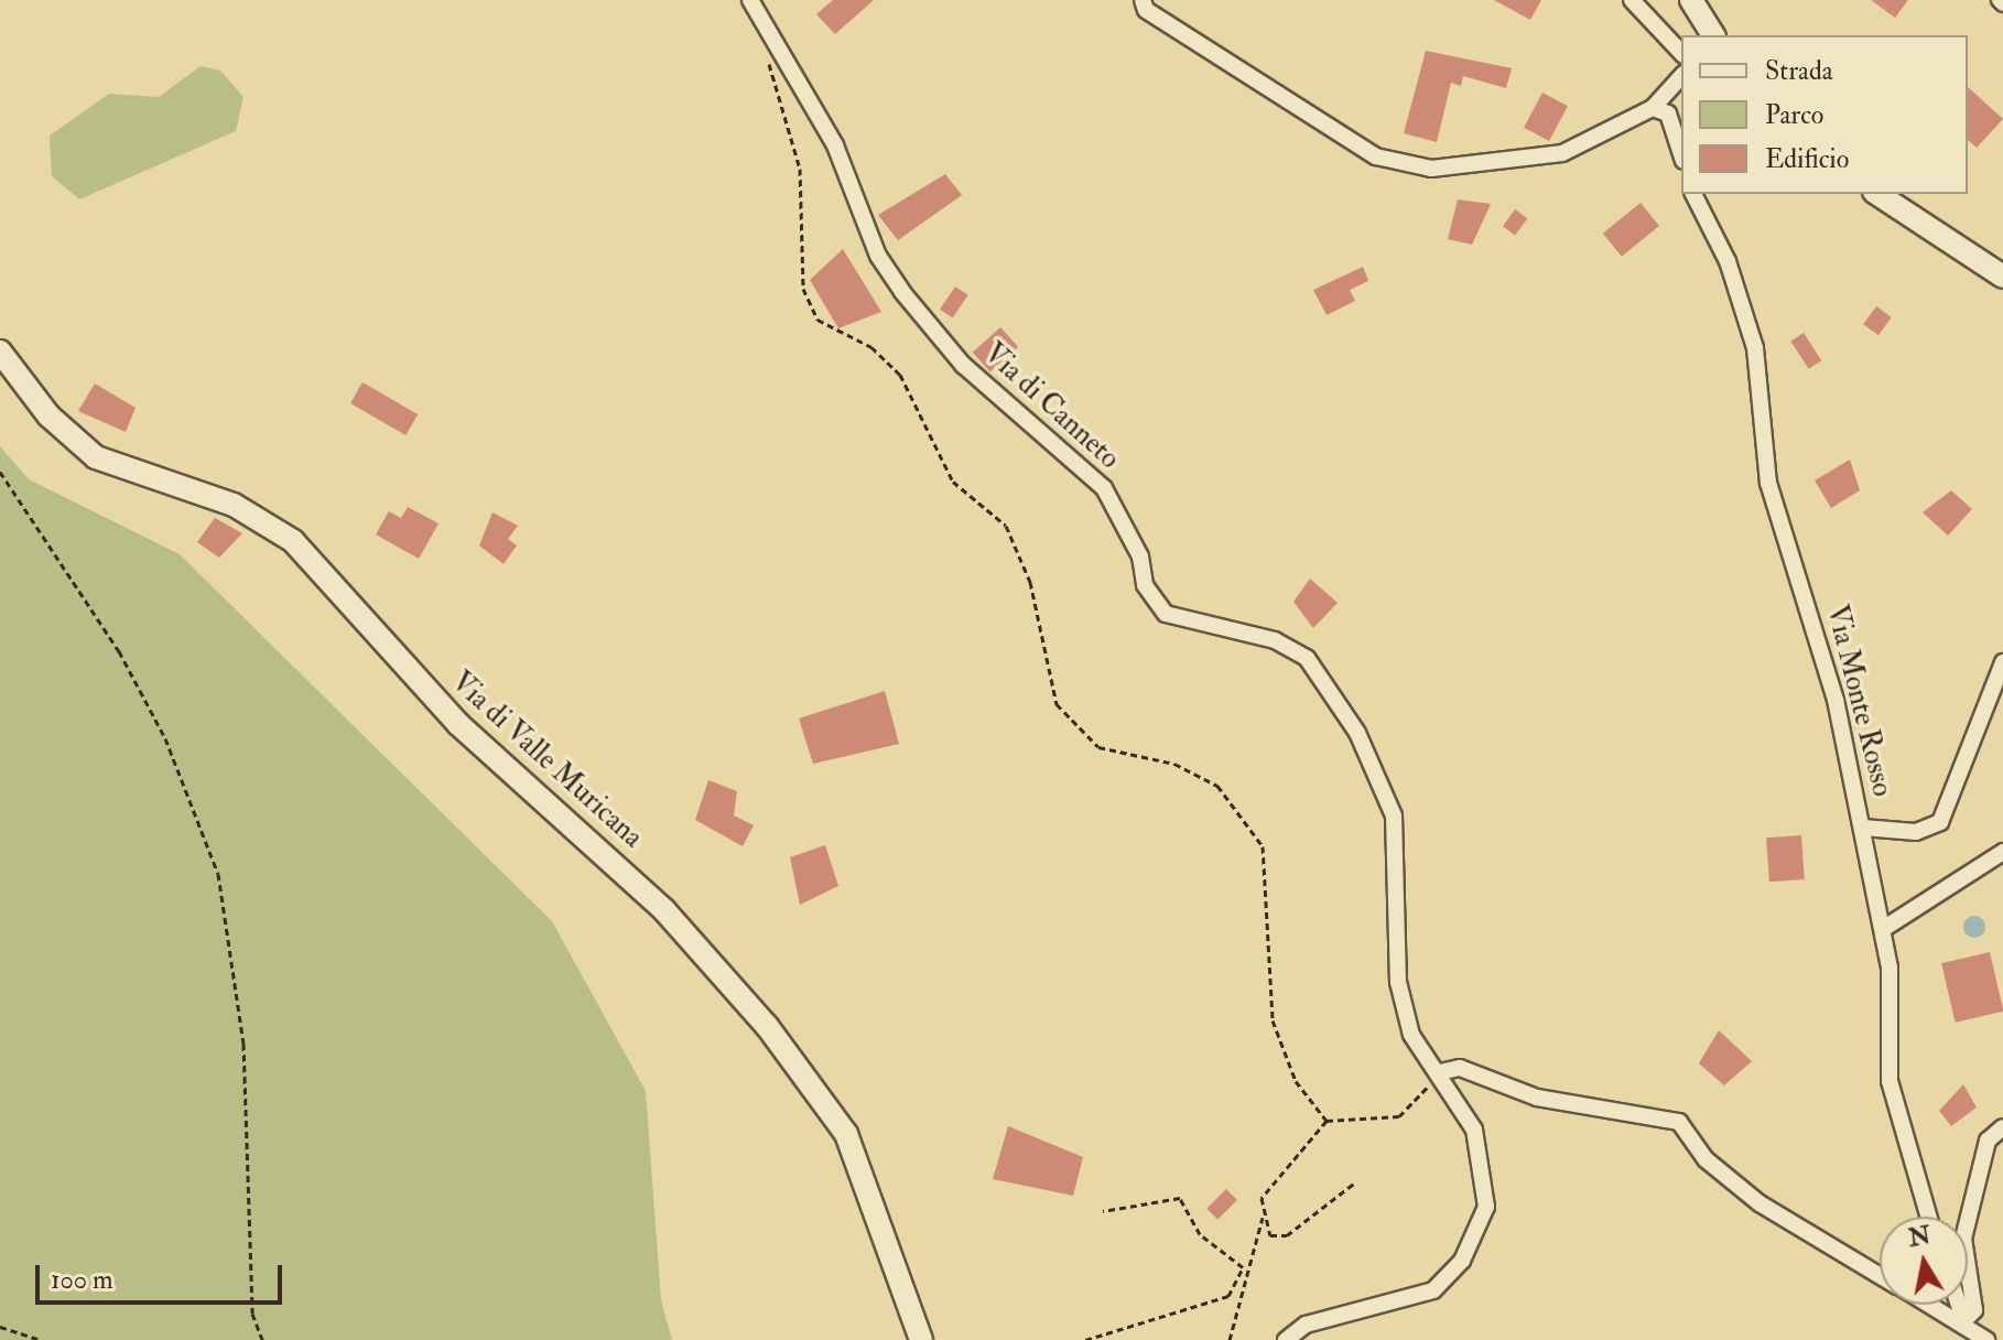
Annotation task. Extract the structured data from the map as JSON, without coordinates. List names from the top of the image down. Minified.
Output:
{"streets":{"street":["Via di Canneto","Via Monte Rosso","Via di Valle Muricana"]},"legend":["Strada","Parco","Edificio"],"scale_bar":"100 m","north":"top"}
